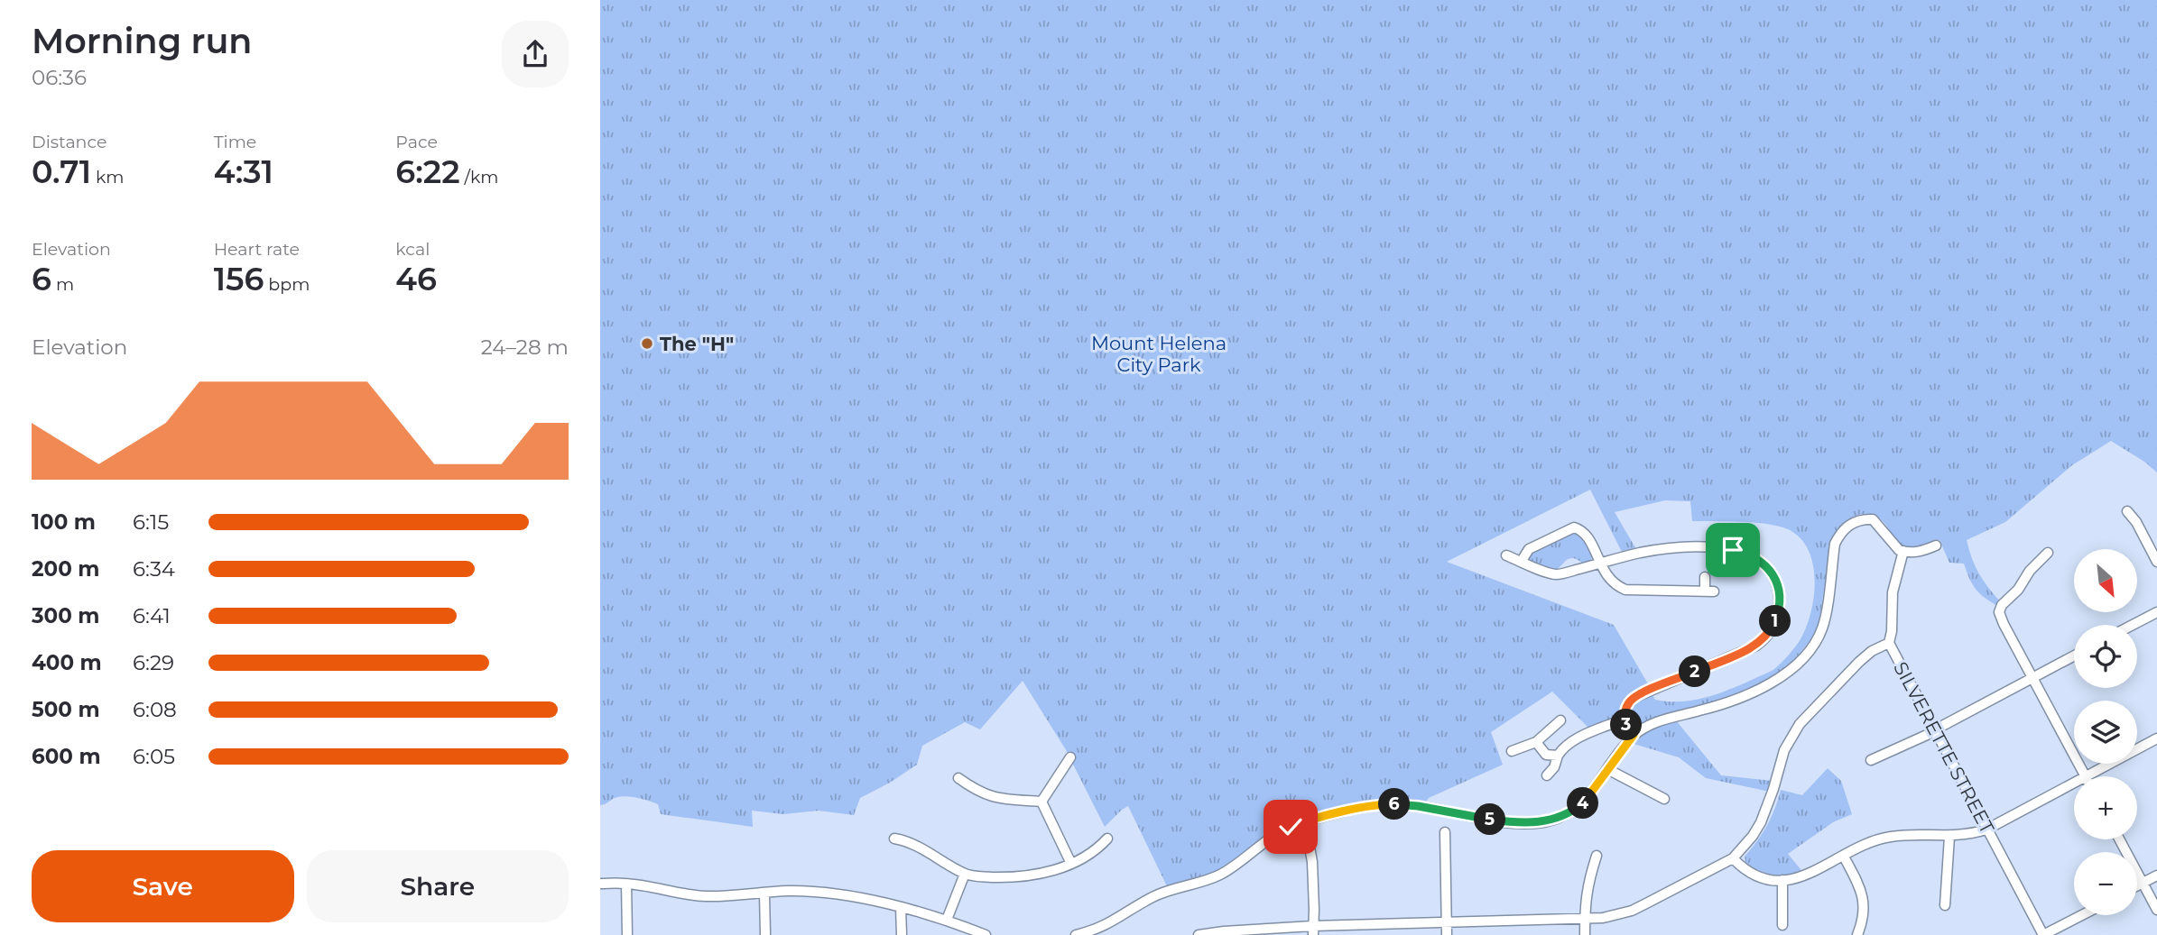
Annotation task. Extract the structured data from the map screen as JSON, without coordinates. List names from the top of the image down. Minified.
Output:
{"streets":{"street":["SILVERETTE STREET"]},"parks":["Mount Helena City Park"],"places":["The \"H\""],"north":"bottom right","page":{"heading":["Morning run","06:36"],"stats":[["Distance","0.71 km"],["Time","4:31"],["Pace","6:22 /km"],["Elevation","6 m"],["Heart rate","156 bpm"],["kcal","46"]],"chart":["Elevation","24–28 m"],"list":[{"name":"100 m","note":"6:15"},{"name":"200 m","note":"6:34"},{"name":"300 m","note":"6:41"},{"name":"400 m","note":"6:29"},{"name":"500 m","note":"6:08"},{"name":"600 m","note":"6:05"}],"map_buttons":["+","−"],"pins":["1","2","3","4","6","5"],"buttons":["Save","Share"]}}
